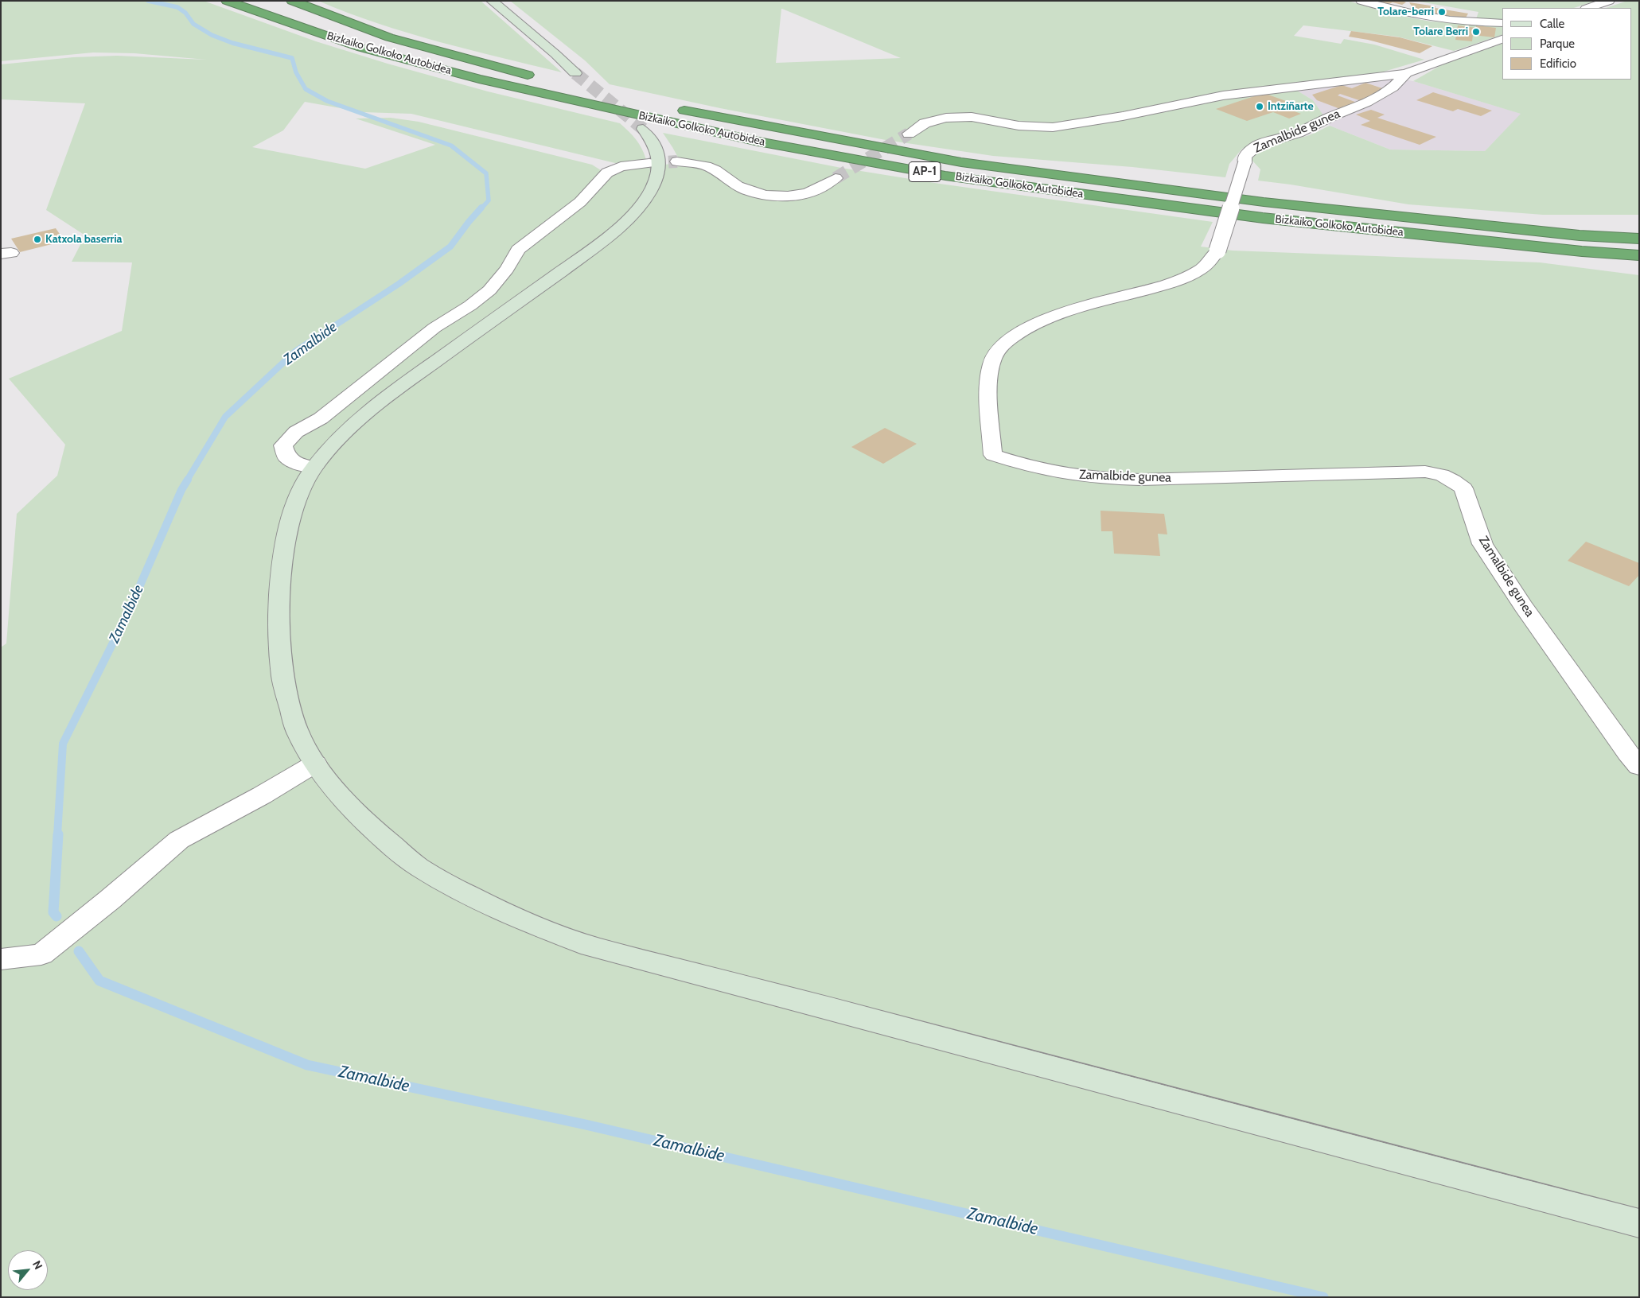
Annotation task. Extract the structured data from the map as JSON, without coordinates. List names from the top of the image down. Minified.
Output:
{"streets":{"highway":["Bizkaiko Golkoko Autobidea","AP-1"],"street":["Zamalbide gunea"]},"water":["Zamalbide"],"places":["Tolare-berri","Tolare Berri","Intziñarte","Katxola baserria"],"legend":["Calle","Parque","Edificio"],"north":"top right"}
